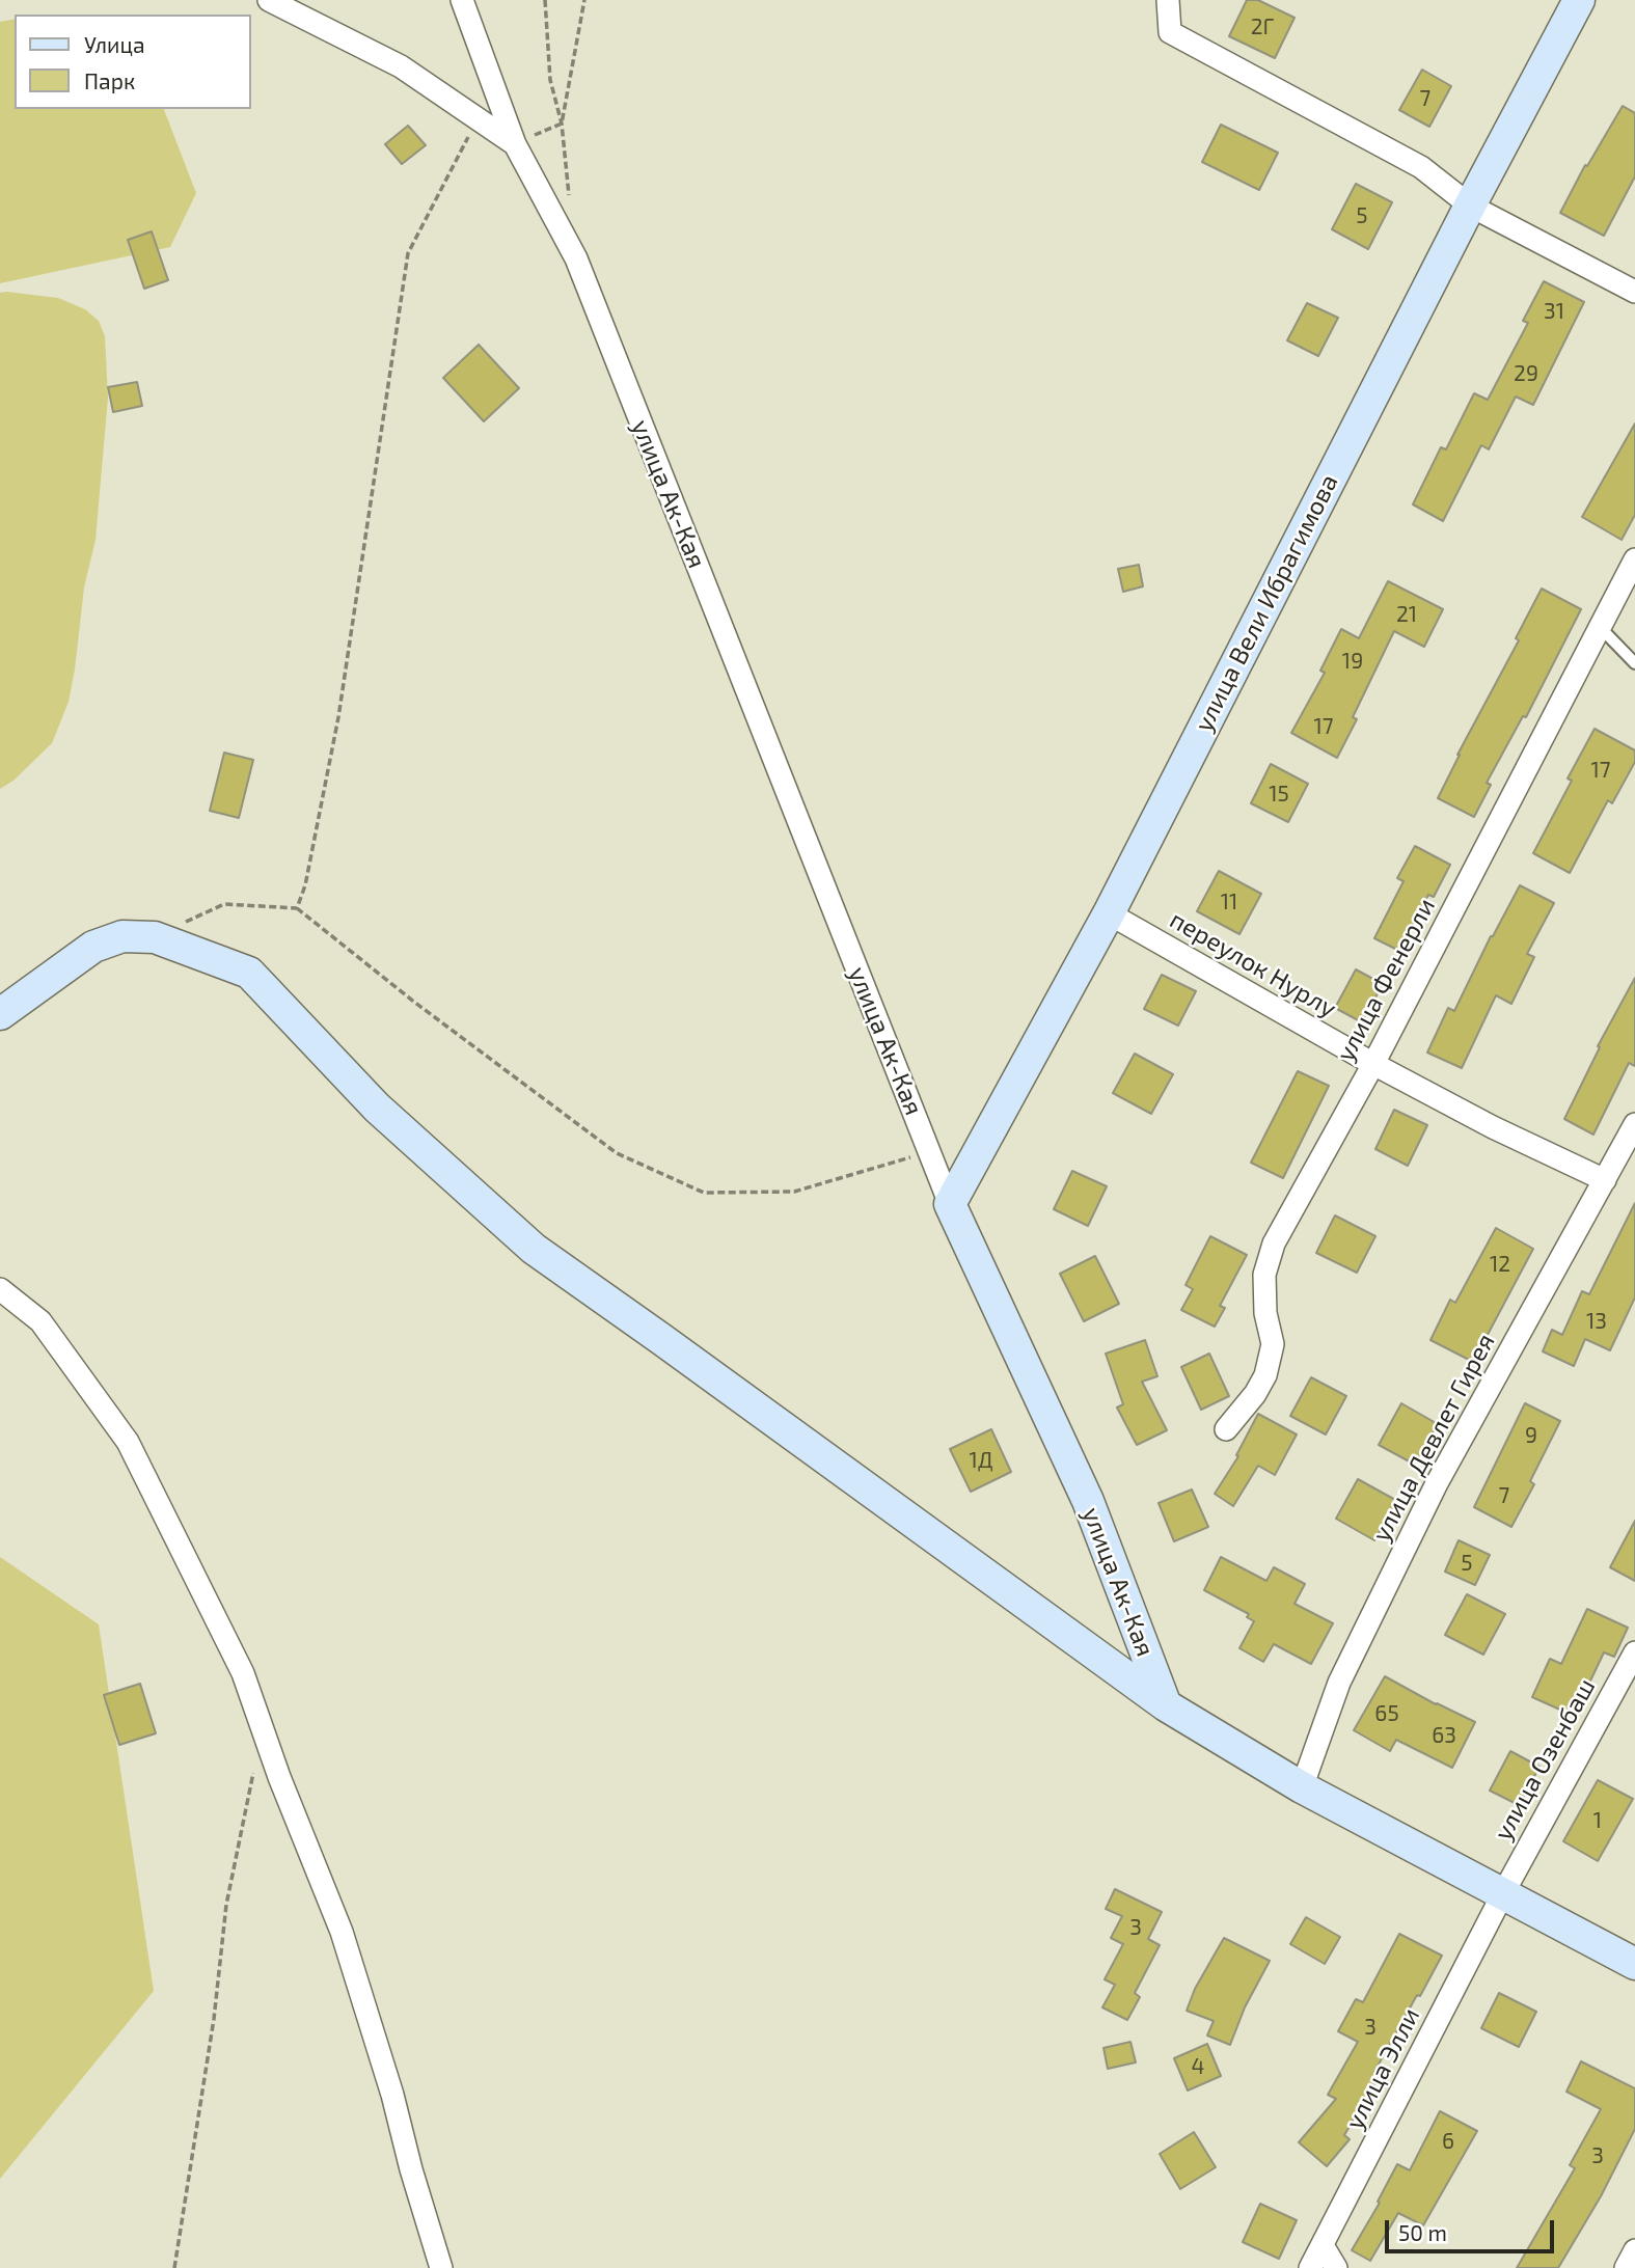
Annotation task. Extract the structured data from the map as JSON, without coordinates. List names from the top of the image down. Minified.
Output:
{"streets":{"street":["улица Ак-Кая","улица Вели Ибрагимова","переулок Нурлу","улица Фенерли","улица Девлет Гирея","улица Озенбаш","улица Элли"]},"crossings":[["улица Ак-Кая","улица Вели Ибрагимова"],["улица Вели Ибрагимова","переулок Нурлу"],["переулок Нурлу","улица Фенерли"],["переулок Нурлу","улица Девлет Гирея"],["улица Озенбаш","улица Элли"]],"house_numbers":["2Г","7","5","31","29","21","19","17","17","15","11","12","13","9","1Д","7","5","65","63","1","3","3","4","6","3"],"legend":["Улица","Парк"],"scale_bar":"50 m"}
